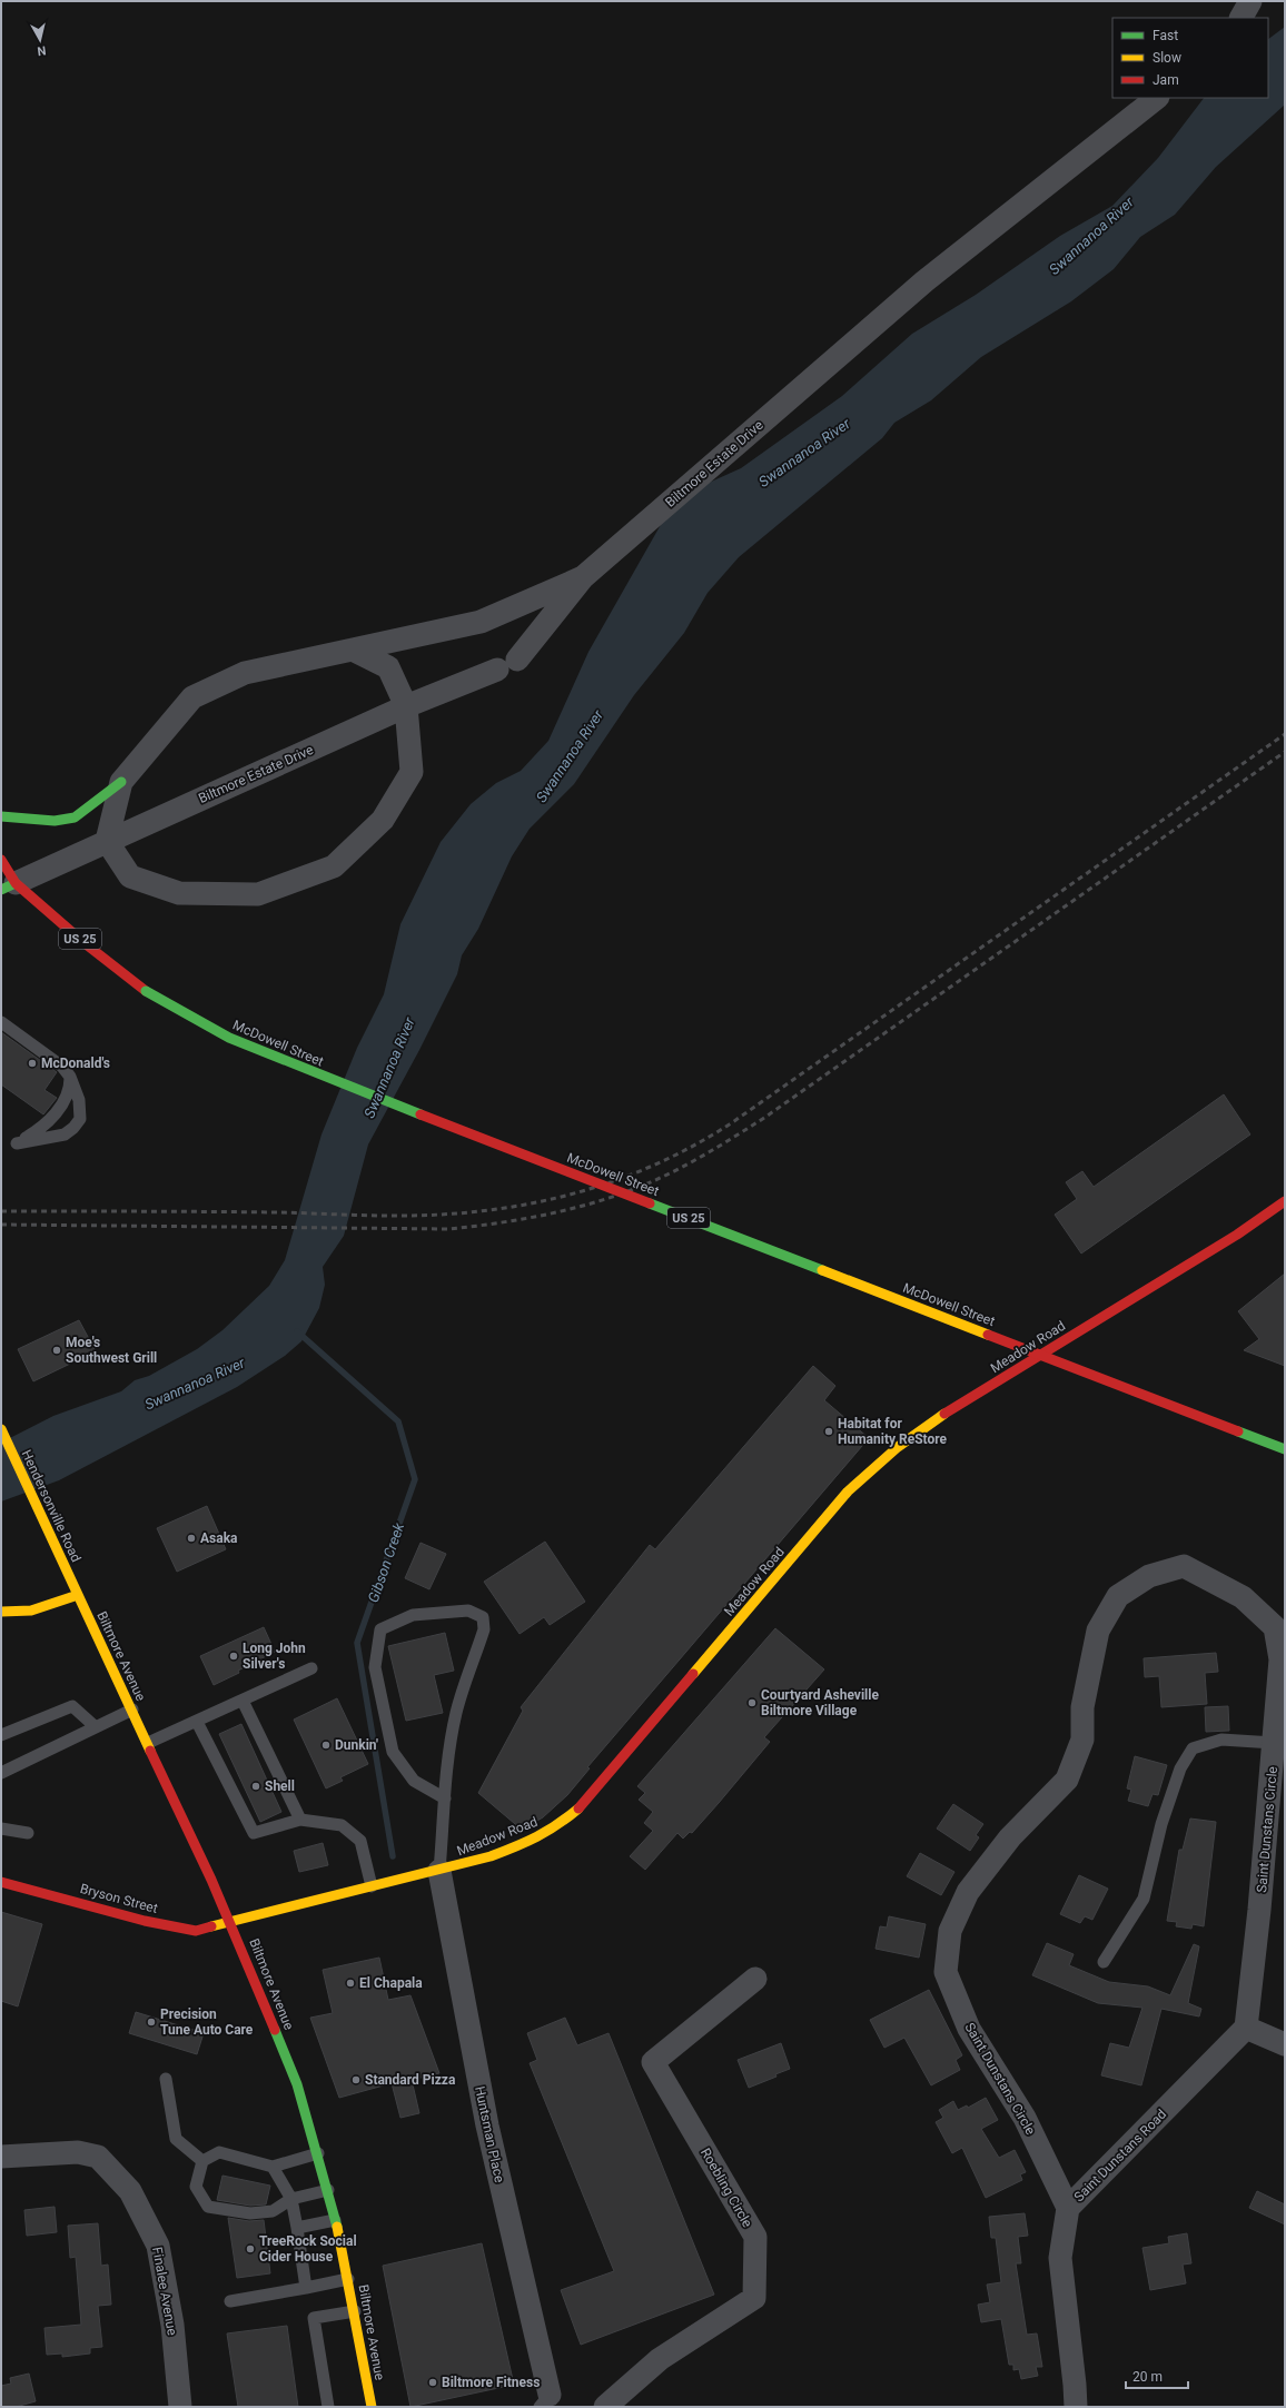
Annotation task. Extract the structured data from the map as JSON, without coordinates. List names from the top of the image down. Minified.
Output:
{"streets":{"main road":["US 25","McDowell Street","Meadow Road","Hendersonville Road","Biltmore Avenue","Bryson Street"],"street":["Biltmore Estate Drive","Saint Dunstans Circle","Huntsman Place","Saint Dunstans Road","Roebling Circle","Finalee Avenue"]},"crossings":[["Biltmore Estate Drive","US 25"],["Biltmore Estate Drive","McDowell Street"],["US 25","McDowell Street"],["Meadow Road","Biltmore Avenue"],["Meadow Road","Bryson Street"],["Meadow Road","Huntsman Place"],["Hendersonville Road","Biltmore Avenue"],["Biltmore Avenue","Bryson Street"],["Saint Dunstans Circle","Saint Dunstans Road"]],"water":["Swannanoa River","Gibson Creek"],"places":["McDonald's","Moe's Southwest Grill","Habitat for Humanity ReStore","Asaka","Long John Silver's","Courtyard Asheville Biltmore Village","Dunkin'","Shell","El Chapala","Precision Tune Auto Care","Standard Pizza","TreeRock Social Cider House","Biltmore Fitness"],"legend":["Fast","Slow","Jam"],"scale_bar":"20 m","north":"bottom"}
